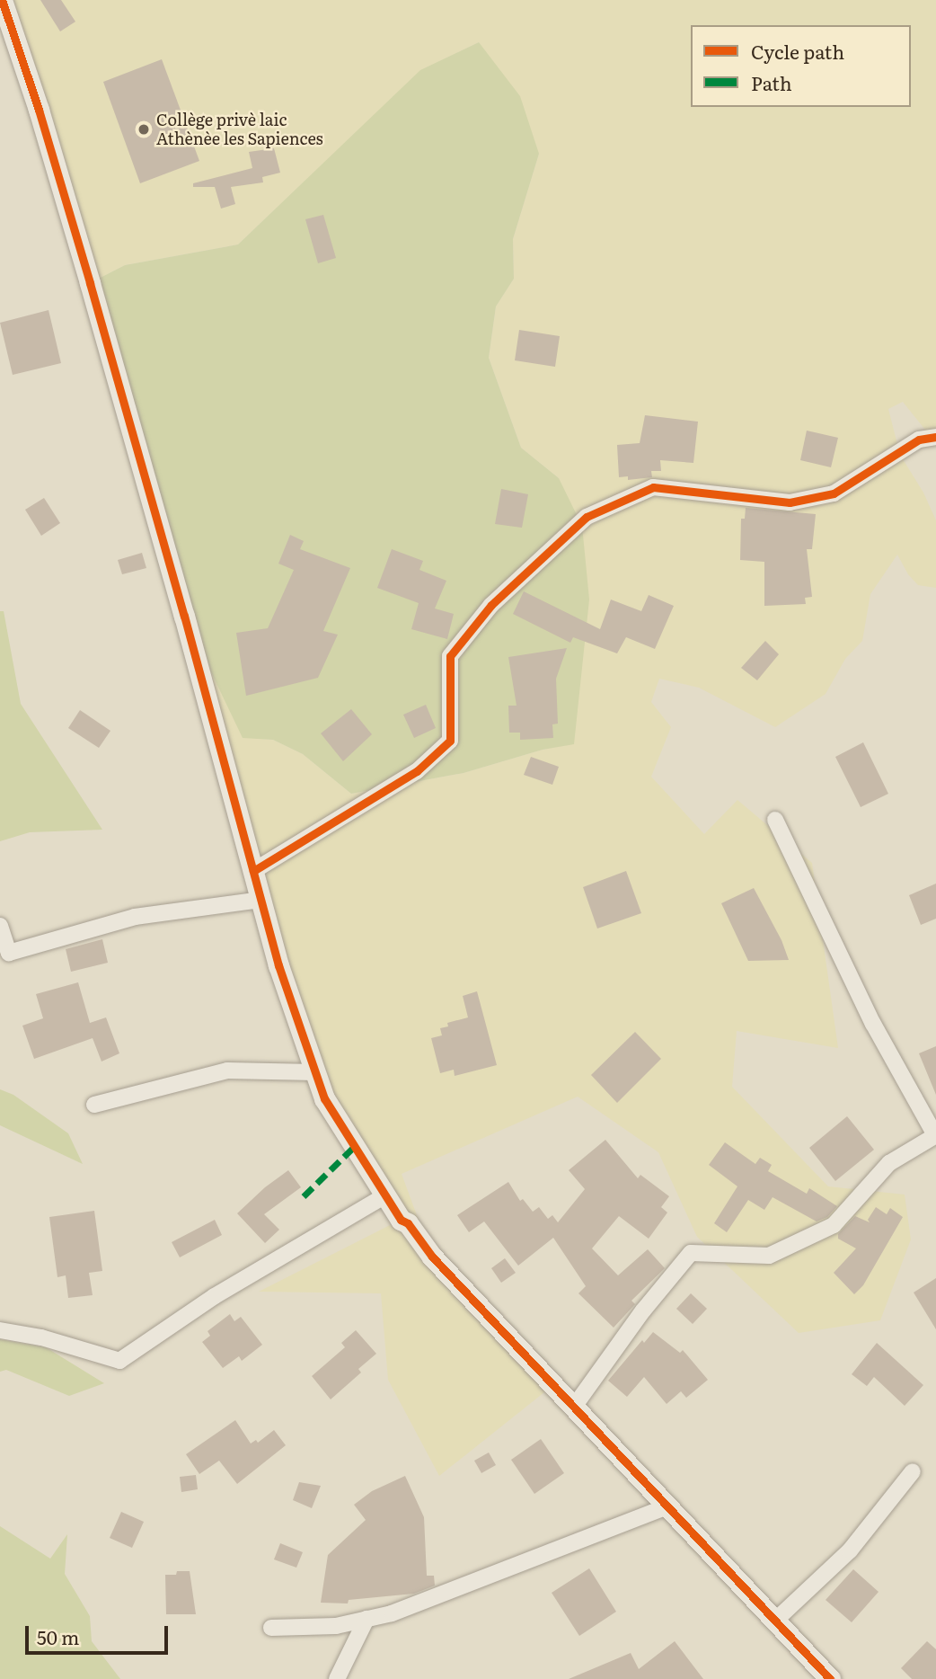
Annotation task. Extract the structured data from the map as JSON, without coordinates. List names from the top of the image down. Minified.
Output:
{"places":["Collège privè laic Athènèe les Sapiences"],"legend":["Cycle path","Path"],"scale_bar":"50 m"}
